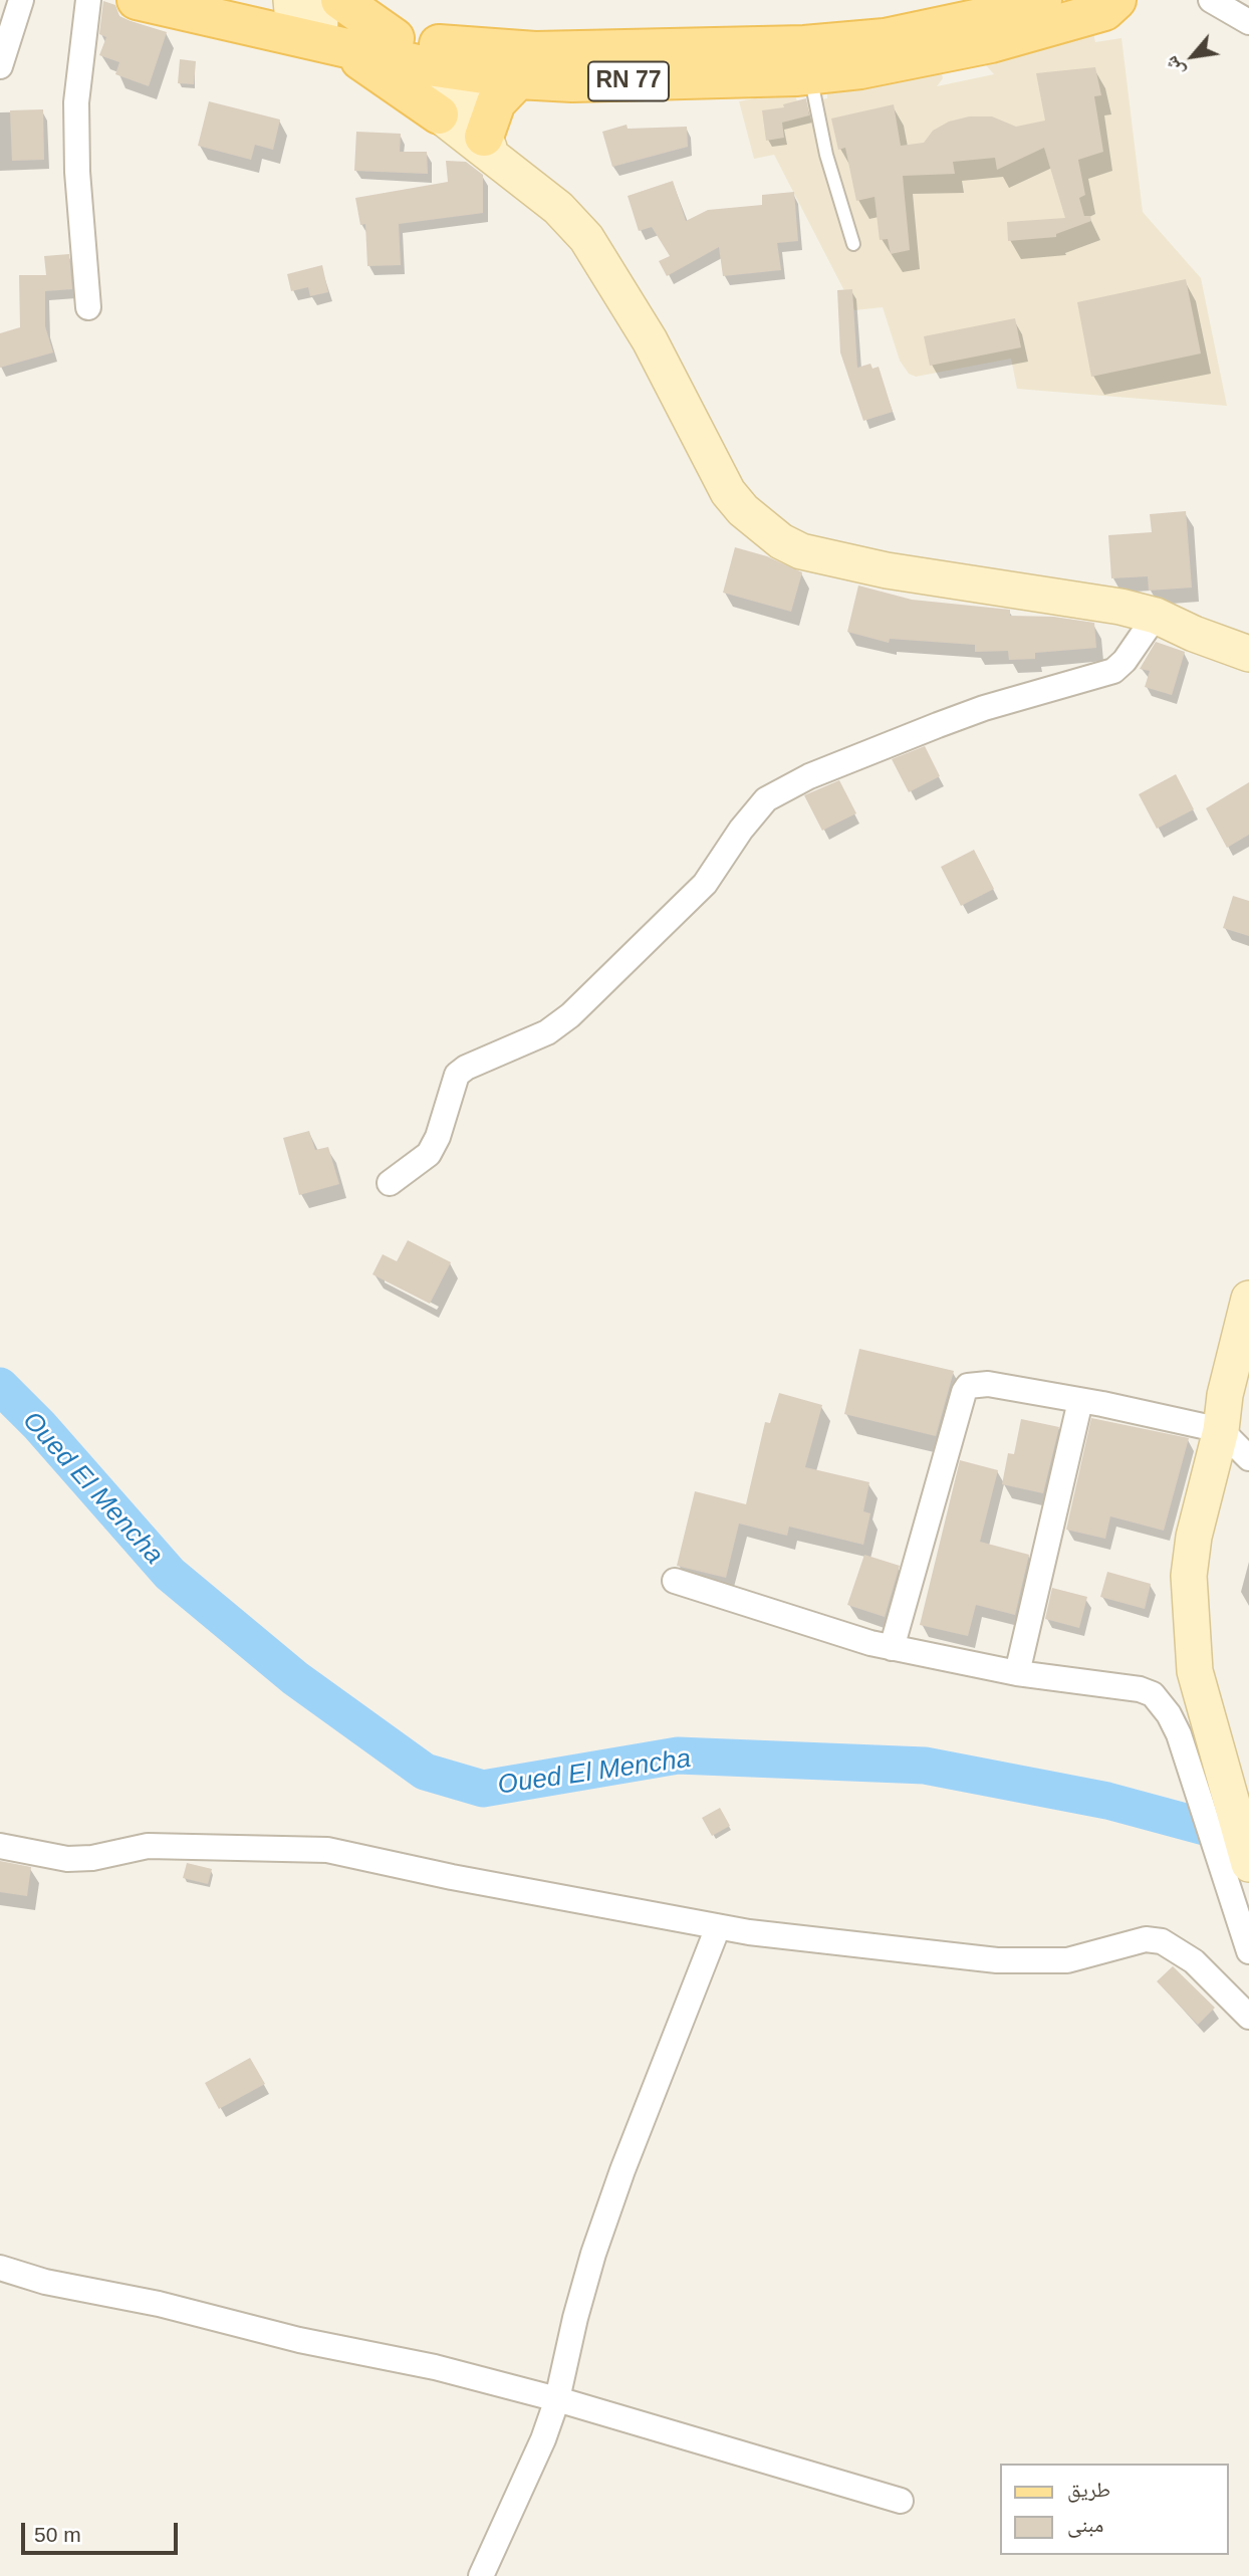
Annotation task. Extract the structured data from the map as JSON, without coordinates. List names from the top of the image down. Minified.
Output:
{"streets":{"main road":["RN 77"]},"water":["Oued El Mencha"],"legend":["طريق","مبنى"],"scale_bar":"50 m","north":"bottom left"}
